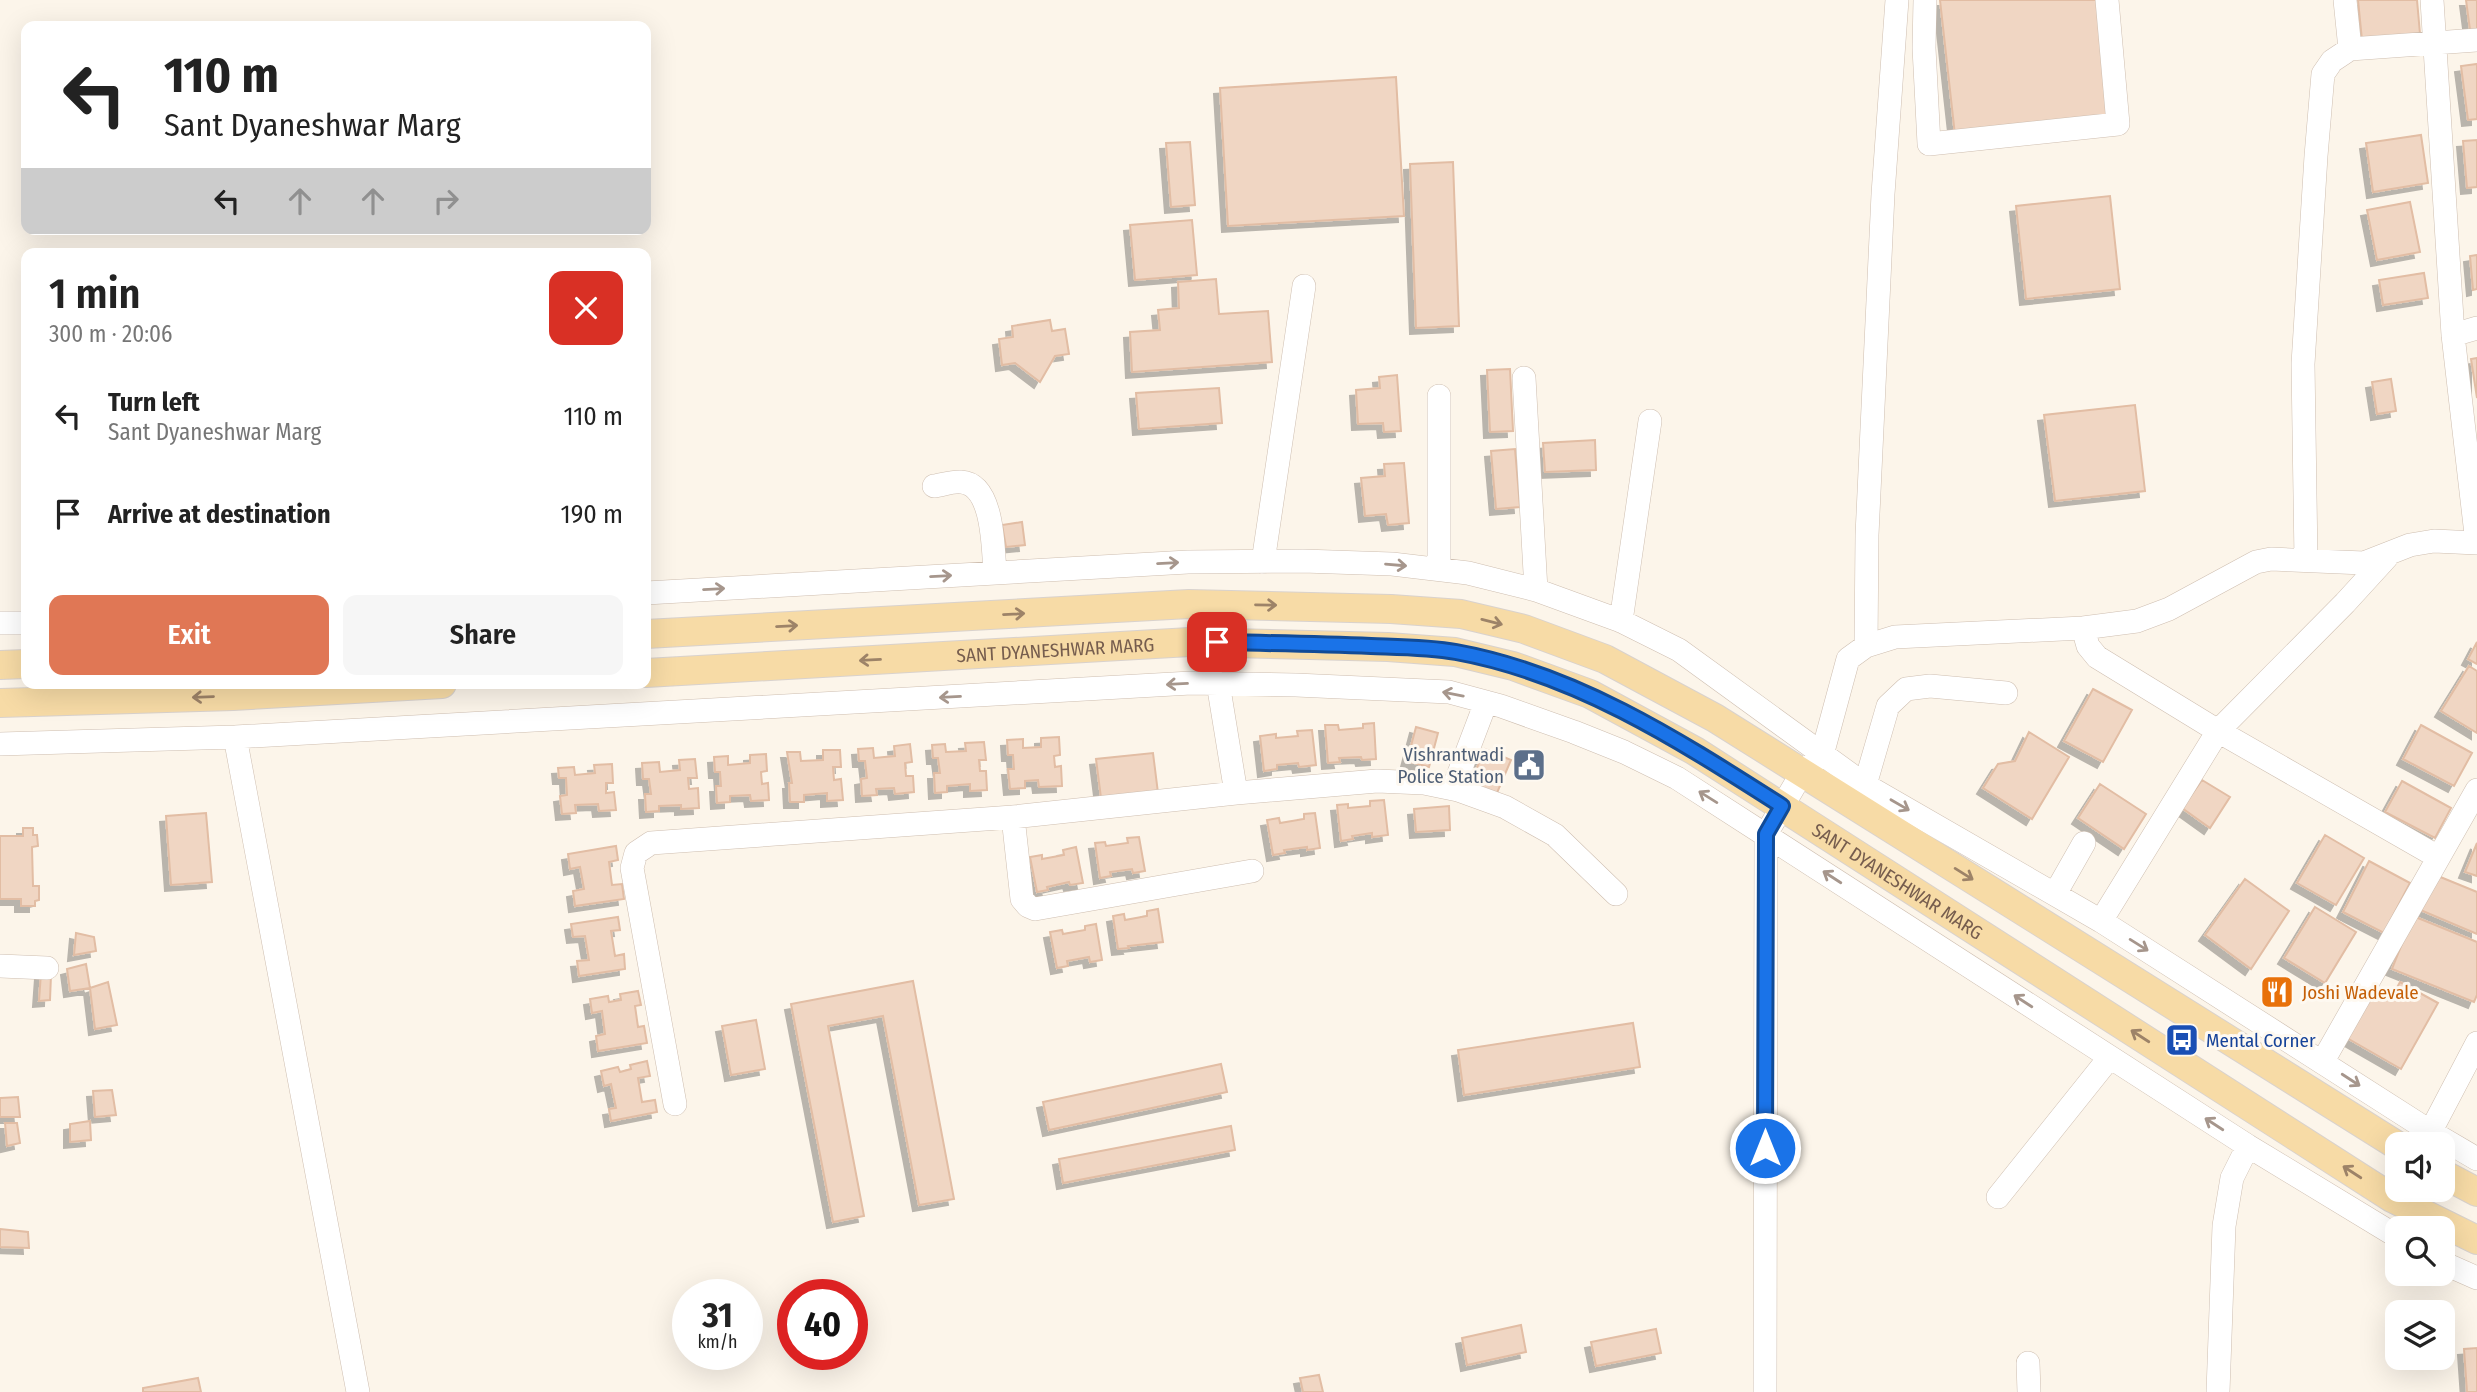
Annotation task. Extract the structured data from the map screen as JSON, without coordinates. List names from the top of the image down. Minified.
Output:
{"streets":{"main road":["SANT DYANESHWAR MARG"]},"places":{"public building":["Vishrantwadi Police Station"],"restaurant":["Joshi Wadevale"],"bus stop":["Mental Corner"]},"page":{"turn":["110 m","Sant Dyaneshwar Marg"],"heading":["1 min","300 m · 20:06"],"list":[{"name":"Turn left","note":"Sant Dyaneshwar Marg","value":"110 m"},{"name":"Arrive at destination","value":"190 m"}],"buttons":["Exit","Share"],"speed":"31 km/h","limit":"40"}}
